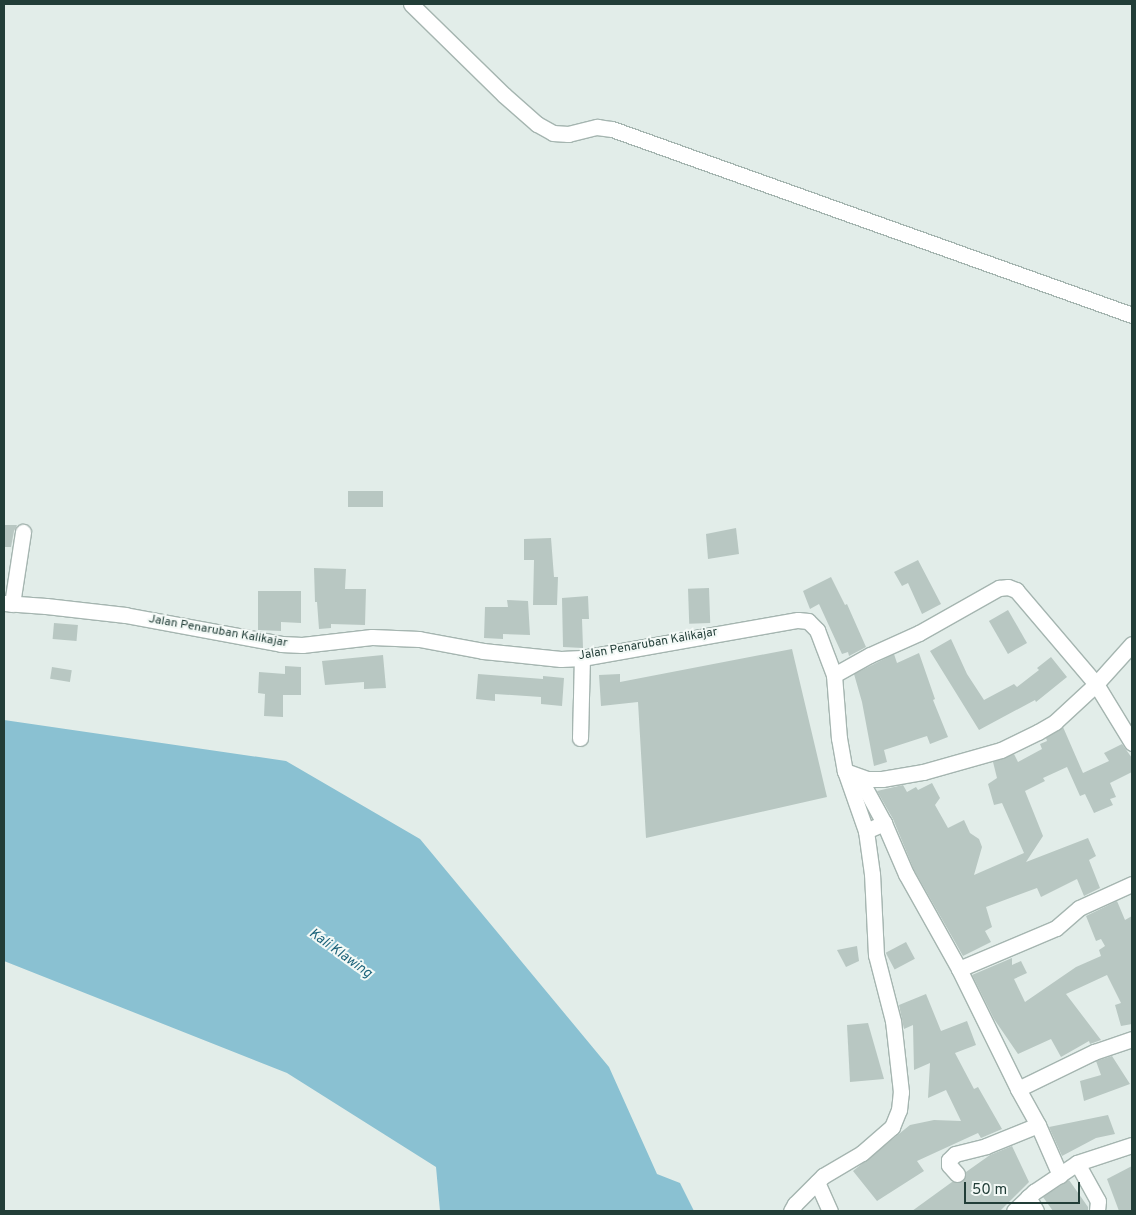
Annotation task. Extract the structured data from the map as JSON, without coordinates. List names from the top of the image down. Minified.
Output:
{"streets":{"street":["Jalan Penaruban Kalikajar"]},"water":["Kali Klawing"],"scale_bar":"50 m"}
